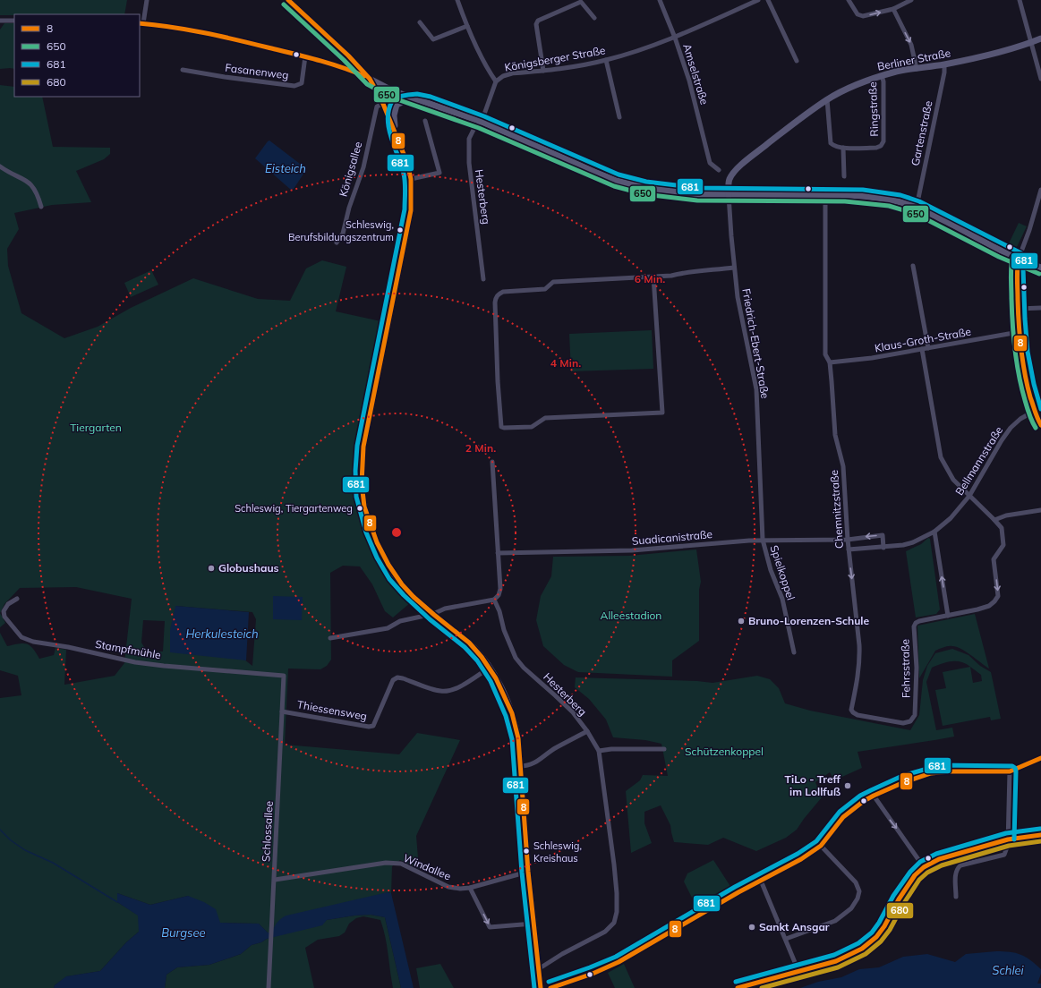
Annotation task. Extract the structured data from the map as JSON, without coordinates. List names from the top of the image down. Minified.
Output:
{"streets":{"street":["Königsberger Straße","Berliner Straße","Fasanenweg","Amselstraße","Ringstraße","Gartenstraße","Königsallee","Hesterberg","Klaus-Groth-Straße","Friedrich-Ebert-Straße","Bellmannstraße","Chemnitzstraße","Suadicanistraße","Spielkoppel","Stampfmühle","Fehrsstraße","Thiessensweg","Schlossallee","Windallee"]},"crossings":[["Königsberger Straße","Amselstraße"],["Königsberger Straße","Hesterberg"],["Berliner Straße","Ringstraße"],["Berliner Straße","Gartenstraße"],["Berliner Straße","Friedrich-Ebert-Straße"],["Klaus-Groth-Straße","Chemnitzstraße"],["Friedrich-Ebert-Straße","Suadicanistraße"],["Friedrich-Ebert-Straße","Spielkoppel"],["Bellmannstraße","Chemnitzstraße"],["Chemnitzstraße","Suadicanistraße"],["Chemnitzstraße","Fehrsstraße"],["Suadicanistraße","Spielkoppel"],["Stampfmühle","Schlossallee"],["Thiessensweg","Schlossallee"],["Schlossallee","Windallee"]],"water":["Eisteich","Herkulesteich","Burgsee","Schlei"],"parks":["Tiergarten","Alleestadion","Schützenkoppel"],"places":["Schleswig, Berufsbildungszentrum","Schleswig, Tiergartenweg","Globushaus","Bruno-Lorenzen-Schule","TiLo - Treff im Lollfuß","Schleswig, Kreishaus","Sankt Ansgar"],"lines":["transit line 8","transit line 650","transit line 681","transit line 680"],"legend":["8","650","681","680"],"rings":["6 Min.","4 Min.","2 Min."]}
